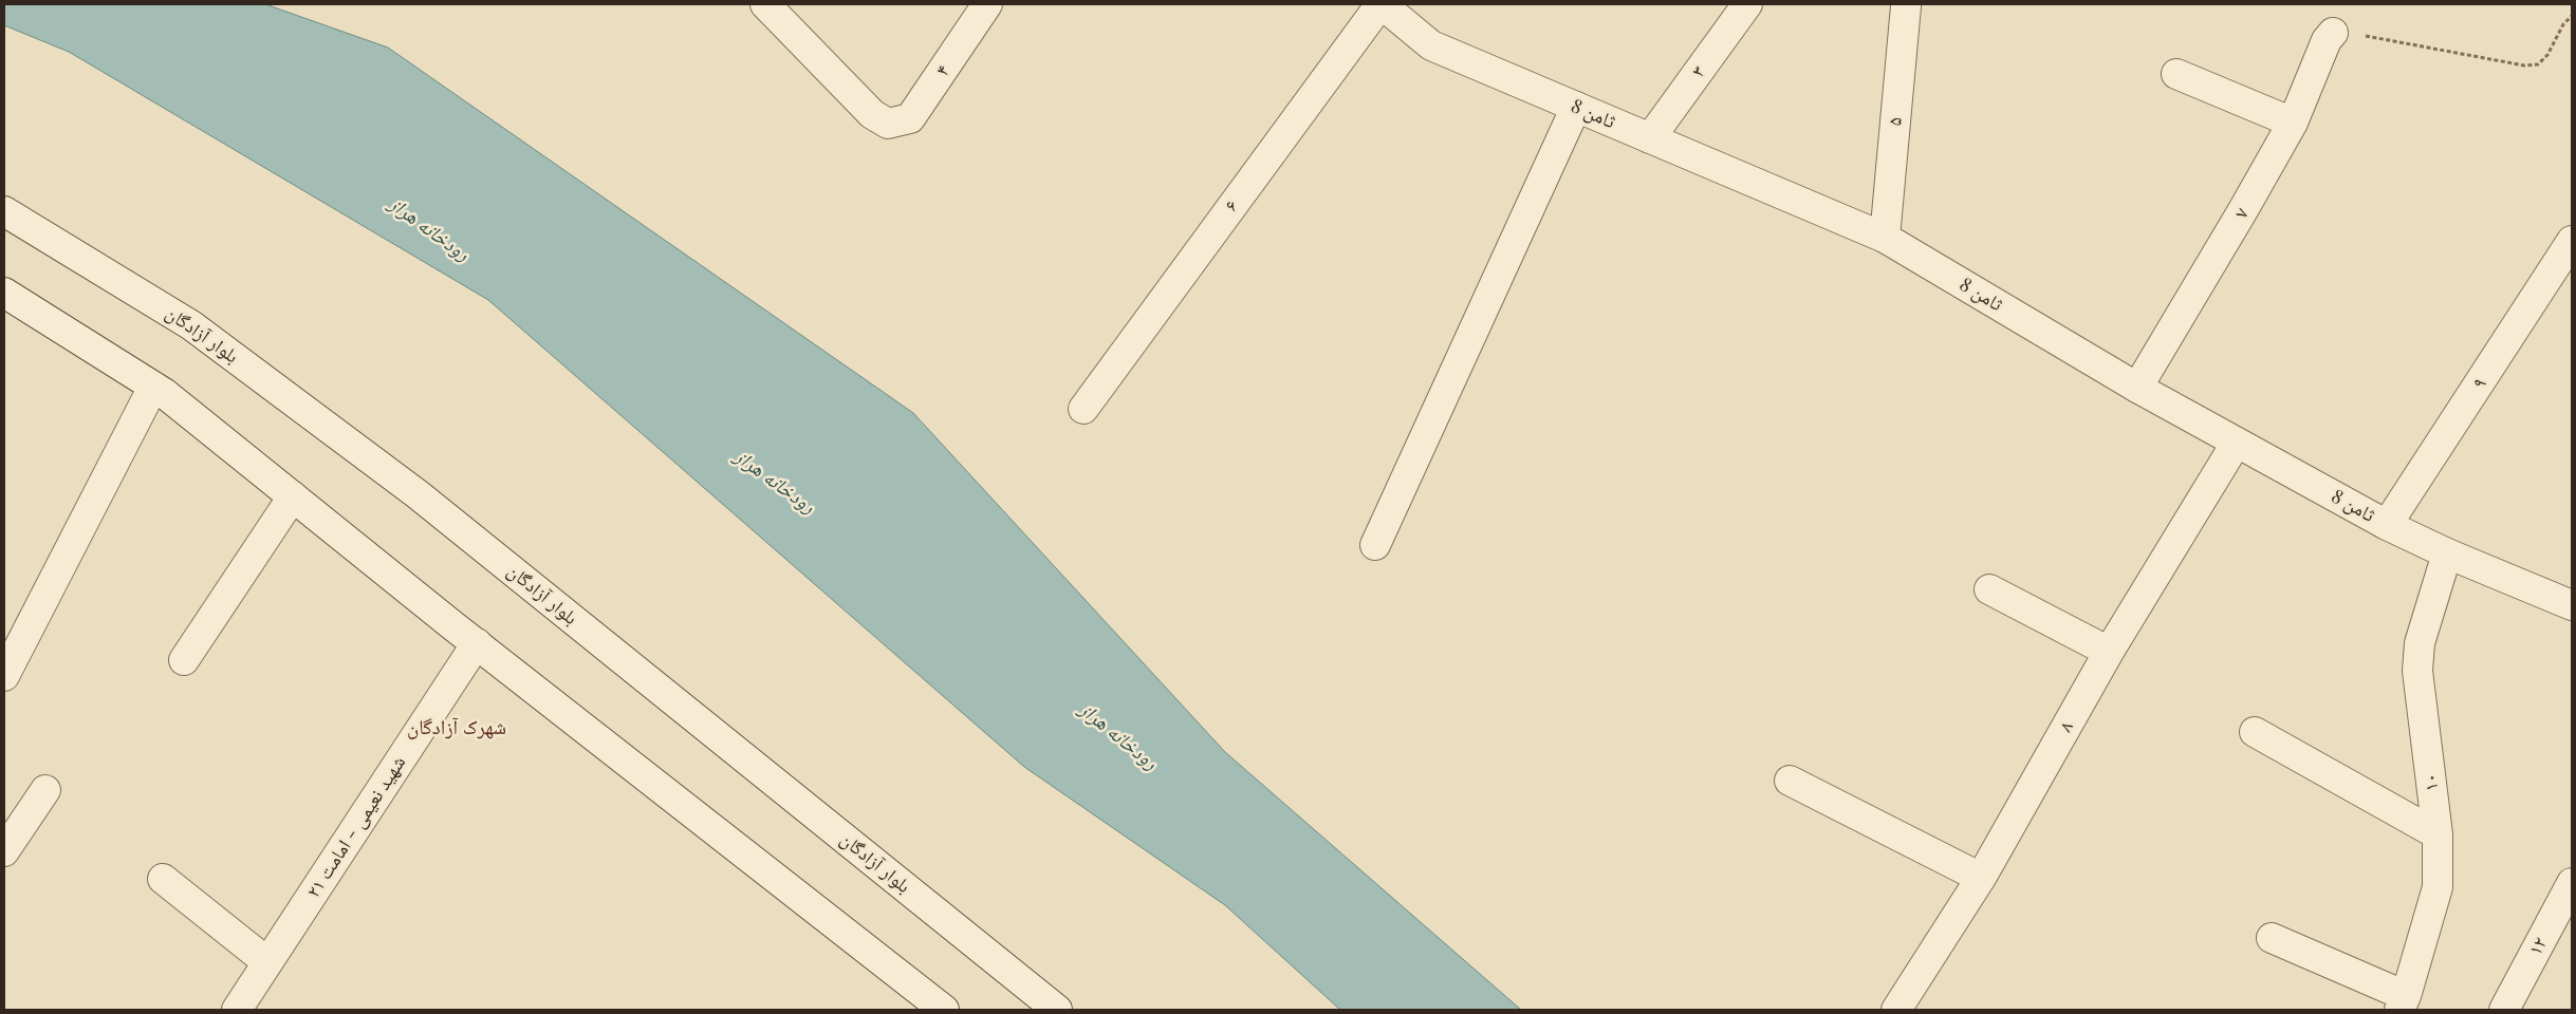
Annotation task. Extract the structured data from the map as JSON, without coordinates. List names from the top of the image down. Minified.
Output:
{"streets":{"street":["۴","۳","ثامن 8","۵","۶","۷","بلوار آزادگان","۹","۸","۱۰","شهید نعیمی - امامت ۲۱","۱۲"]},"crossings":[["۳","ثامن 8"],["ثامن 8","۵"],["ثامن 8","۶"],["ثامن 8","۷"],["ثامن 8","۹"],["ثامن 8","۸"],["ثامن 8","۱۰"]],"districts":["شهرک آزادگان"],"water":["رودخانه هراز"]}
